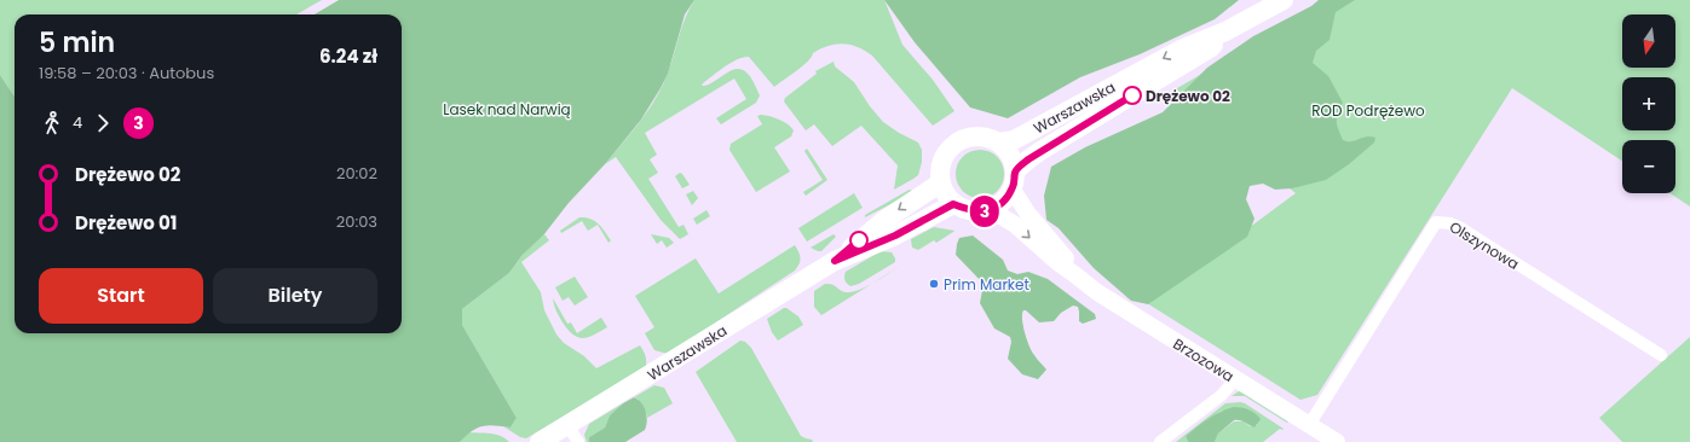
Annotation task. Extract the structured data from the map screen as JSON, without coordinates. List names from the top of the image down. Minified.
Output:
{"streets":{"main road":["Warszawska","Brzozowa"],"street":["Olszynowa"]},"crossings":[["Warszawska","Brzozowa"],["Olszynowa","Brzozowa"]],"parks":["Lasek nad Narwią","ROD Podrężewo"],"places":["Drężewo 02","Prim Market"],"lines":["bus line 3"],"north":"bottom","page":{"on_map":"3","map_buttons":["+","−"],"heading":["5 min","19:58 – 20:03 · Autobus","6.24 zł"],"legs":["4","3"],"list":[{"name":"Drężewo 02","value":"20:02"},{"name":"Drężewo 01","value":"20:03"}],"buttons":["Start","Bilety"]}}
